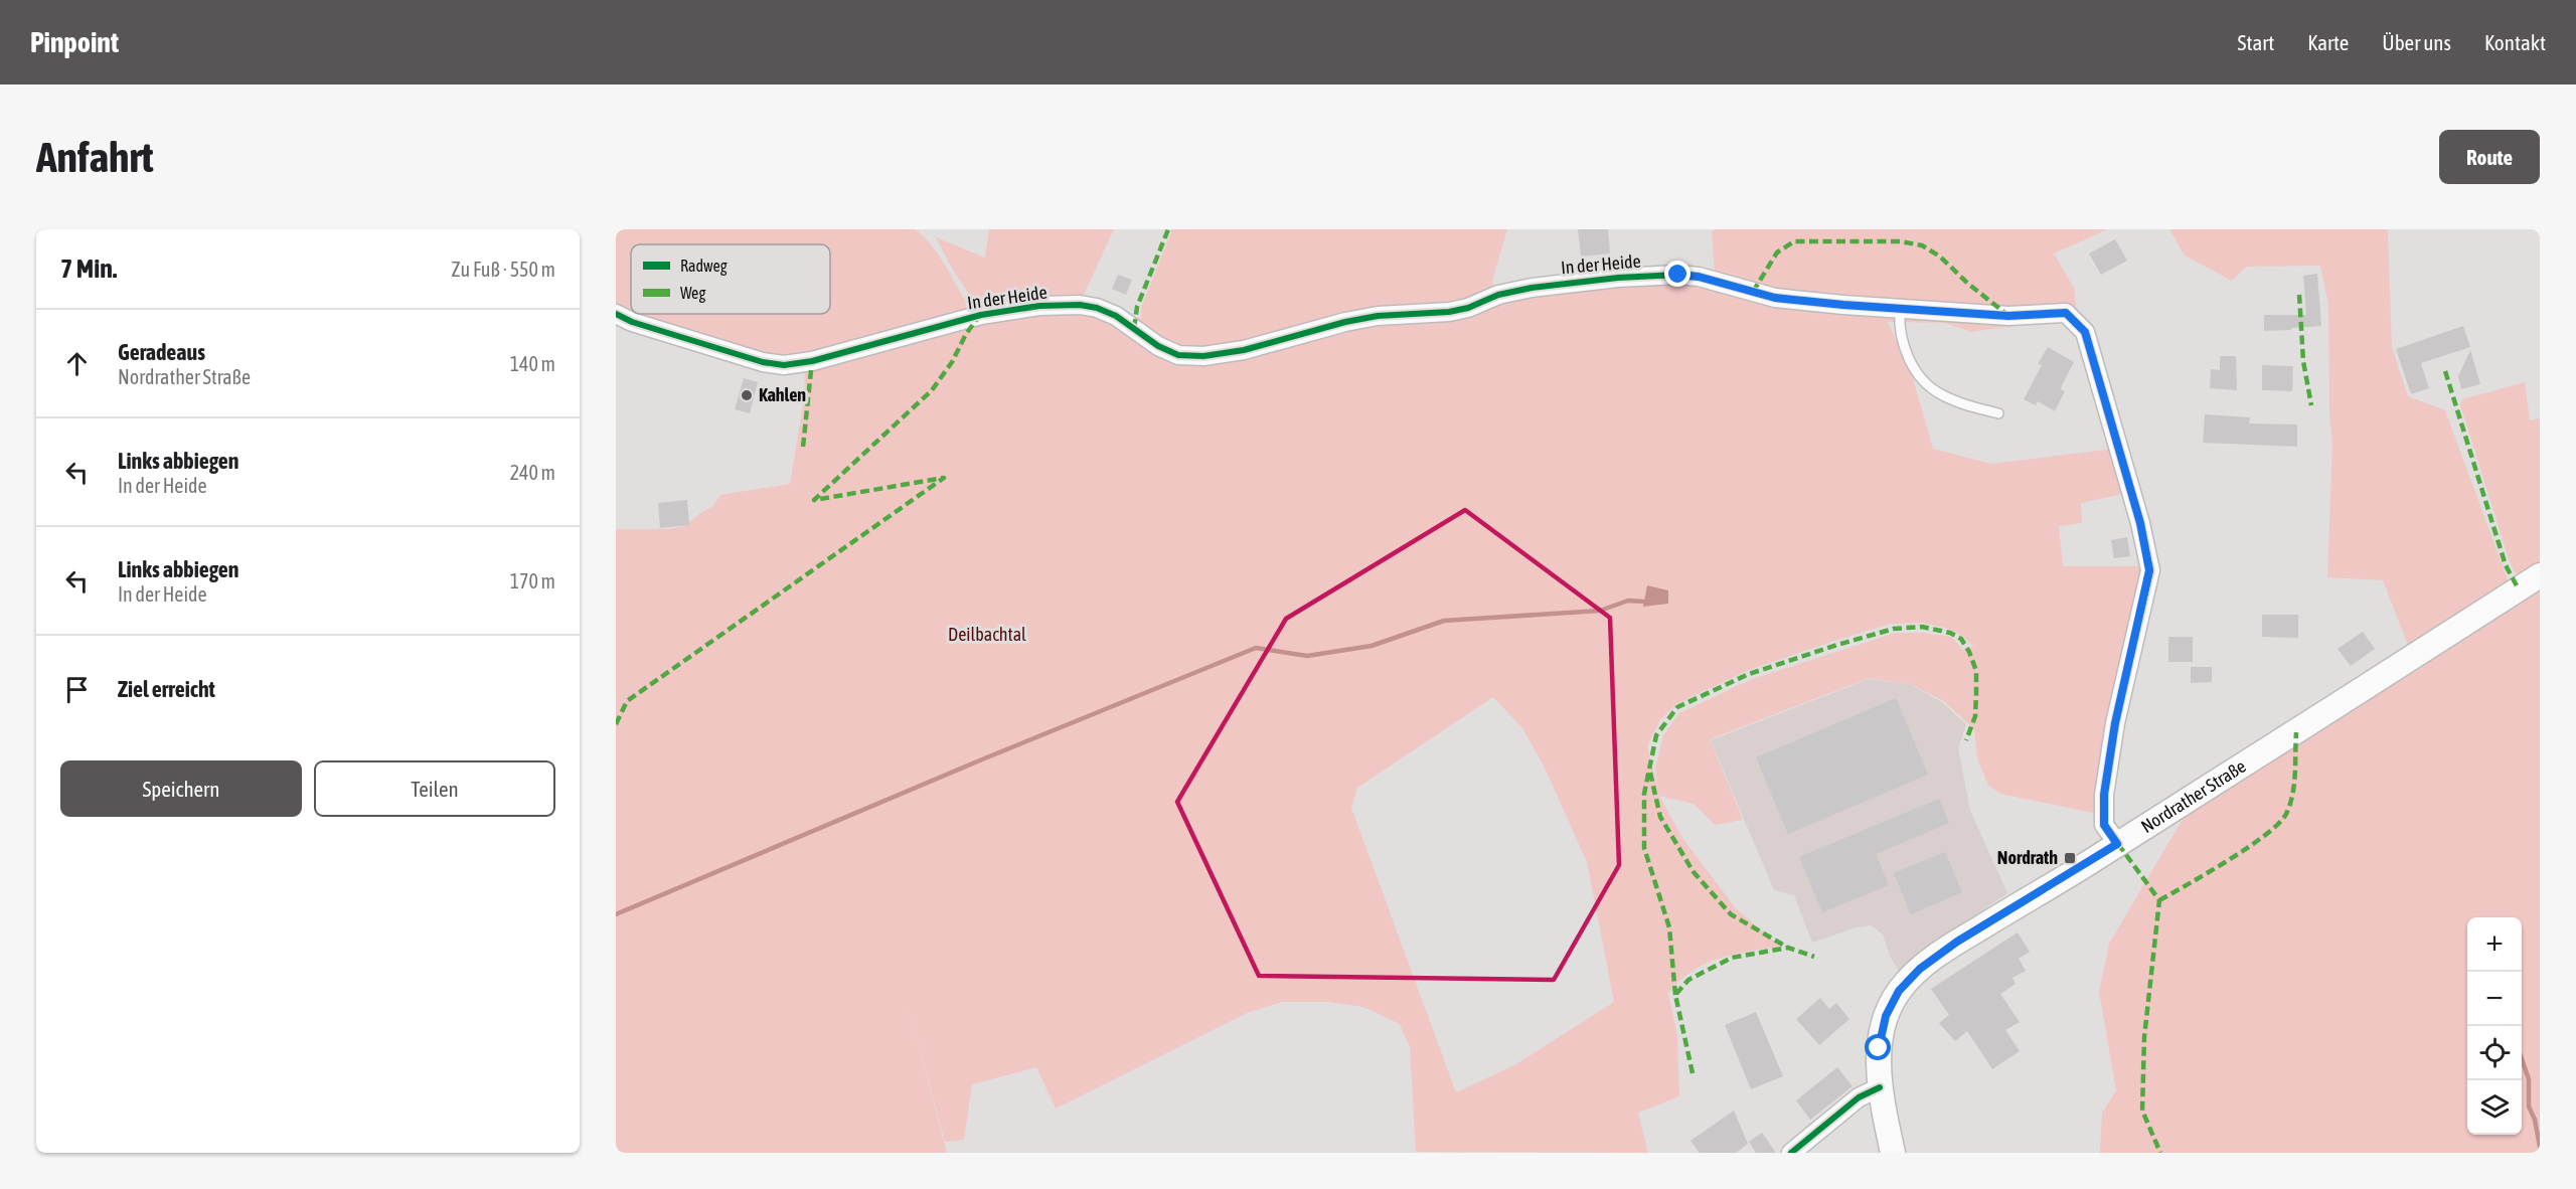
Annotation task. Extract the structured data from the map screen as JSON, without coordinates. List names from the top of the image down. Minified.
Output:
{"streets":{"main road":["Nordrather Straße"],"street":["In der Heide"]},"crossings":[["In der Heide","Nordrather Straße"]],"parks":["Deilbachtal"],"places":{"other":["Kahlen"],"transit":["Nordrath"]},"legend":["Radweg","Weg"],"page":{"header":"Pinpoint","nav":["Start","Karte","Über uns","Kontakt"],"buttons":["Route",["Speichern","Teilen"]],"title":"Anfahrt","heading":["7 Min.","Zu Fuß · 550 m"],"list":[["Geradeaus","Nordrather Straße","140 m"],["Links abbiegen","In der Heide","240 m"],["Links abbiegen","In der Heide","170 m"],"Ziel erreicht"],"map_buttons":["+","−"]}}
